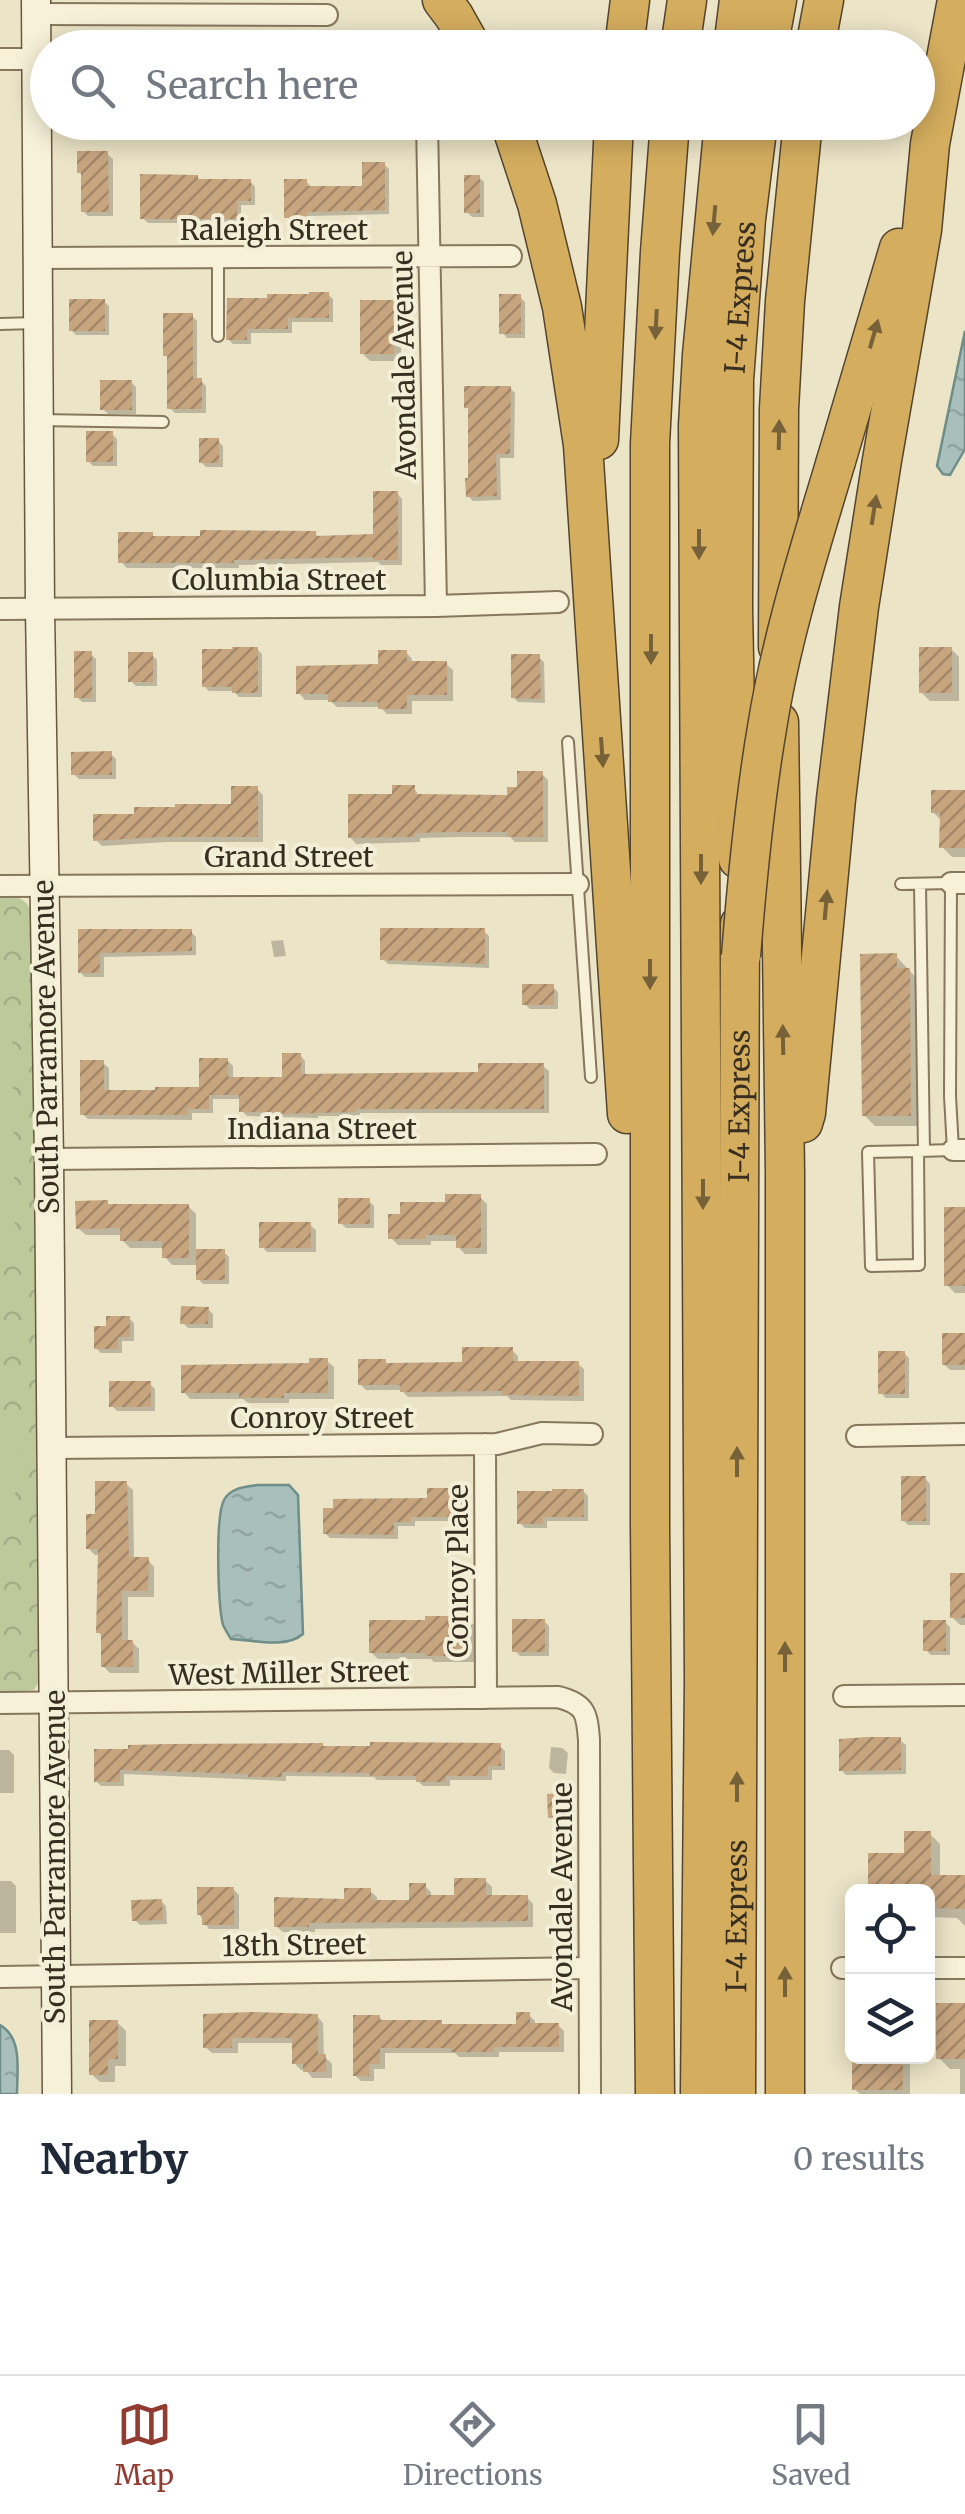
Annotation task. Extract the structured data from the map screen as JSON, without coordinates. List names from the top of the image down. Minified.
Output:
{"streets":{"highway":["I-4 Express"],"street":["Raleigh Street","Avondale Avenue","Columbia Street","Grand Street","South Parramore Avenue","Indiana Street","Conroy Street","Conroy Place","West Miller Street","18th Street"]},"crossings":[["Raleigh Street","Avondale Avenue"],["Raleigh Street","South Parramore Avenue"],["Avondale Avenue","Columbia Street"],["Avondale Avenue","West Miller Street"],["Avondale Avenue","18th Street"],["Columbia Street","South Parramore Avenue"],["Grand Street","South Parramore Avenue"],["South Parramore Avenue","Indiana Street"],["South Parramore Avenue","Conroy Street"],["South Parramore Avenue","West Miller Street"],["South Parramore Avenue","18th Street"],["Conroy Street","Conroy Place"],["Conroy Place","West Miller Street"]],"page":{"search":"Search here","heading":["Nearby","0 results"],"nav":["Map","Directions","Saved"]}}
